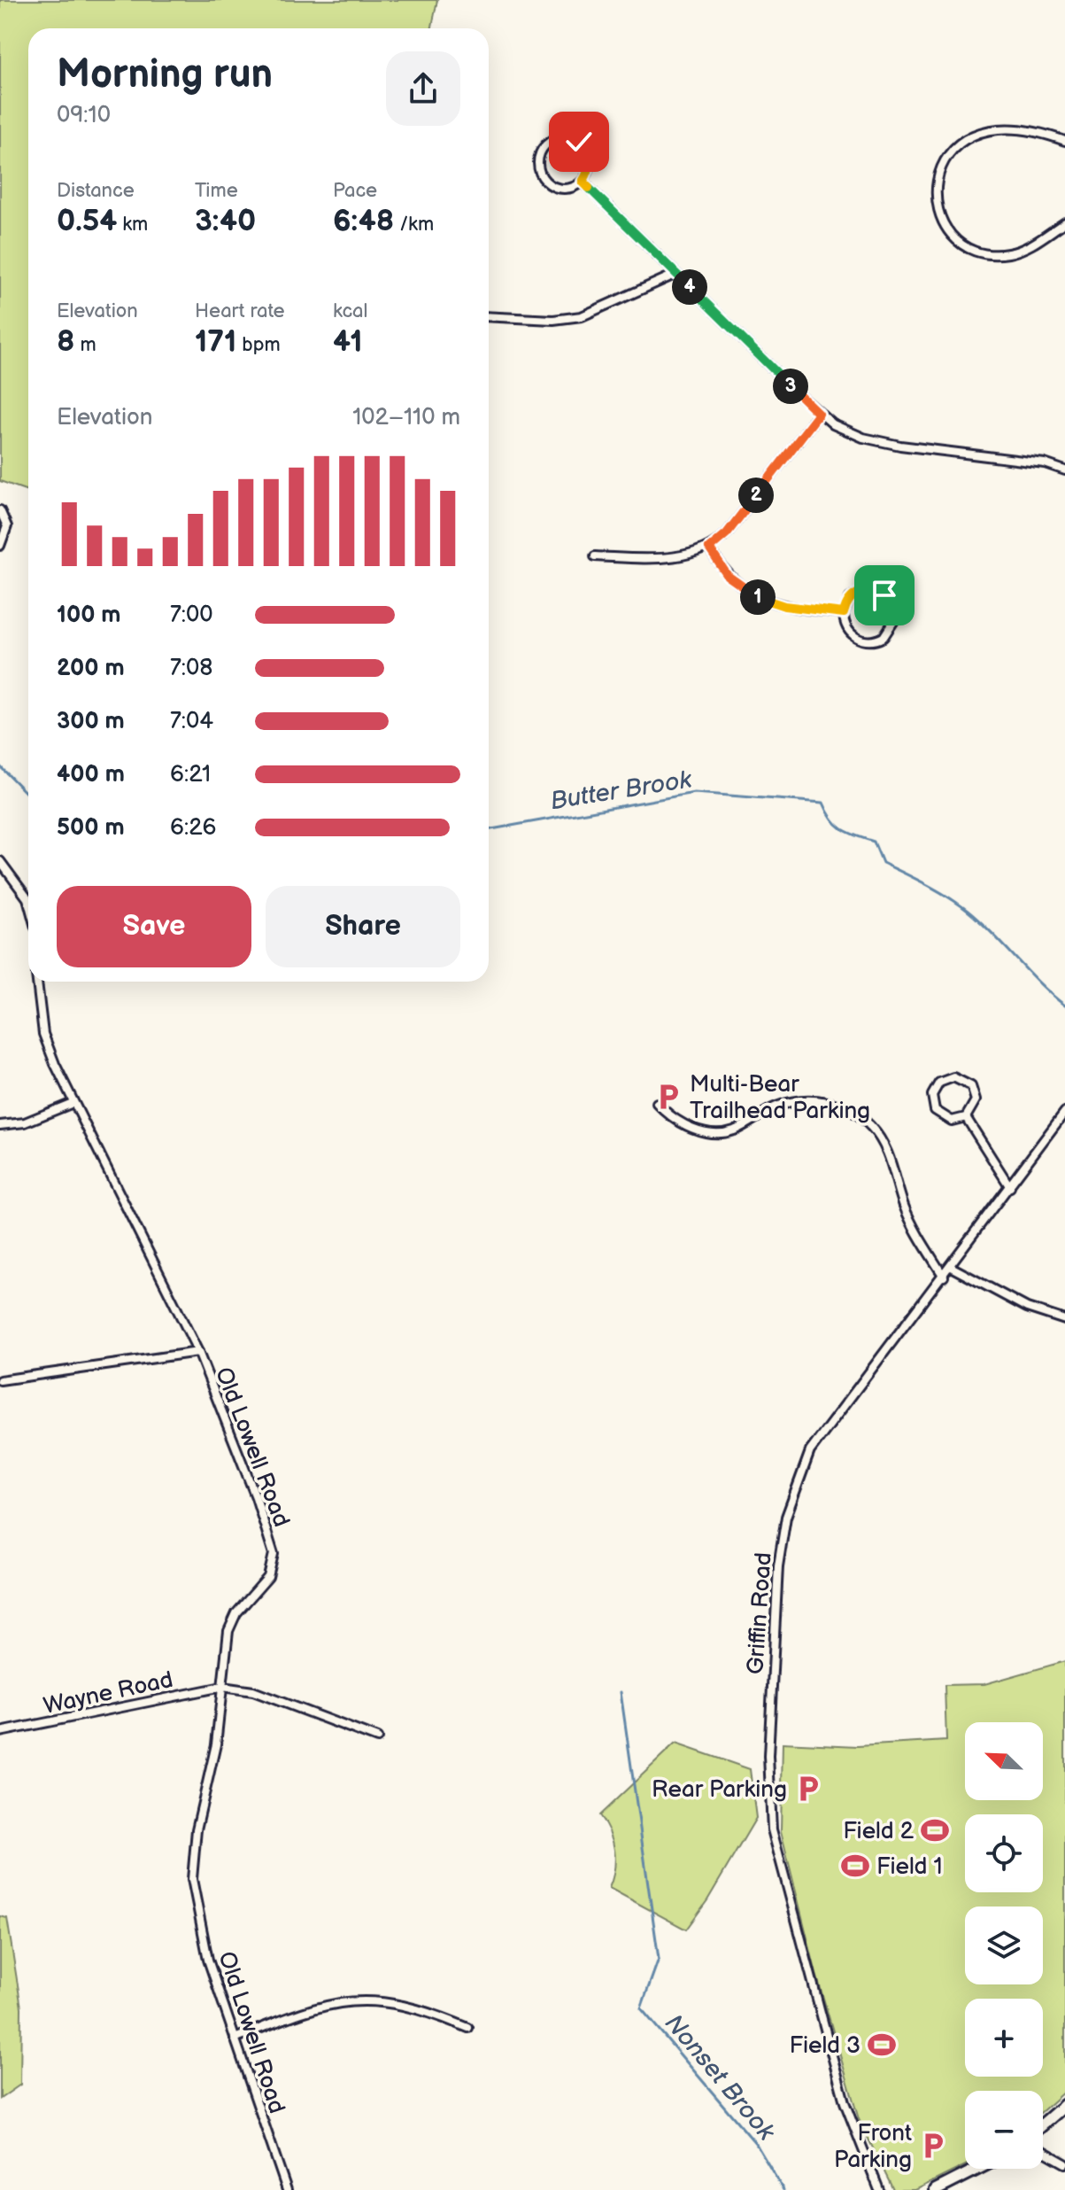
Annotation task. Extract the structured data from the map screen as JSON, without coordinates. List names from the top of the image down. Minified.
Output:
{"streets":{"street":["Old Lowell Road","Griffin Road","Wayne Road"]},"crossings":[["Old Lowell Road","Wayne Road"]],"water":["Butter Brook","Nonset Brook"],"places":{"parking":["Multi-Bear Trailhead Parking","Rear Parking","Front Parking"],"sports":["Field 2","Field 1","Field 3"]},"north":"top left","page":{"heading":["Morning run","09:10"],"stats":[["Distance","0.54 km"],["Time","3:40"],["Pace","6:48 /km"],["Elevation","8 m"],["Heart rate","171 bpm"],["kcal","41"]],"pins":["4","3","2","1"],"chart":["Elevation","102–110 m"],"list":[{"name":"100 m","note":"7:00"},{"name":"200 m","note":"7:08"},{"name":"300 m","note":"7:04"},{"name":"400 m","note":"6:21"},{"name":"500 m","note":"6:26"}],"buttons":["Save","Share"],"map_buttons":["+","−"]}}
